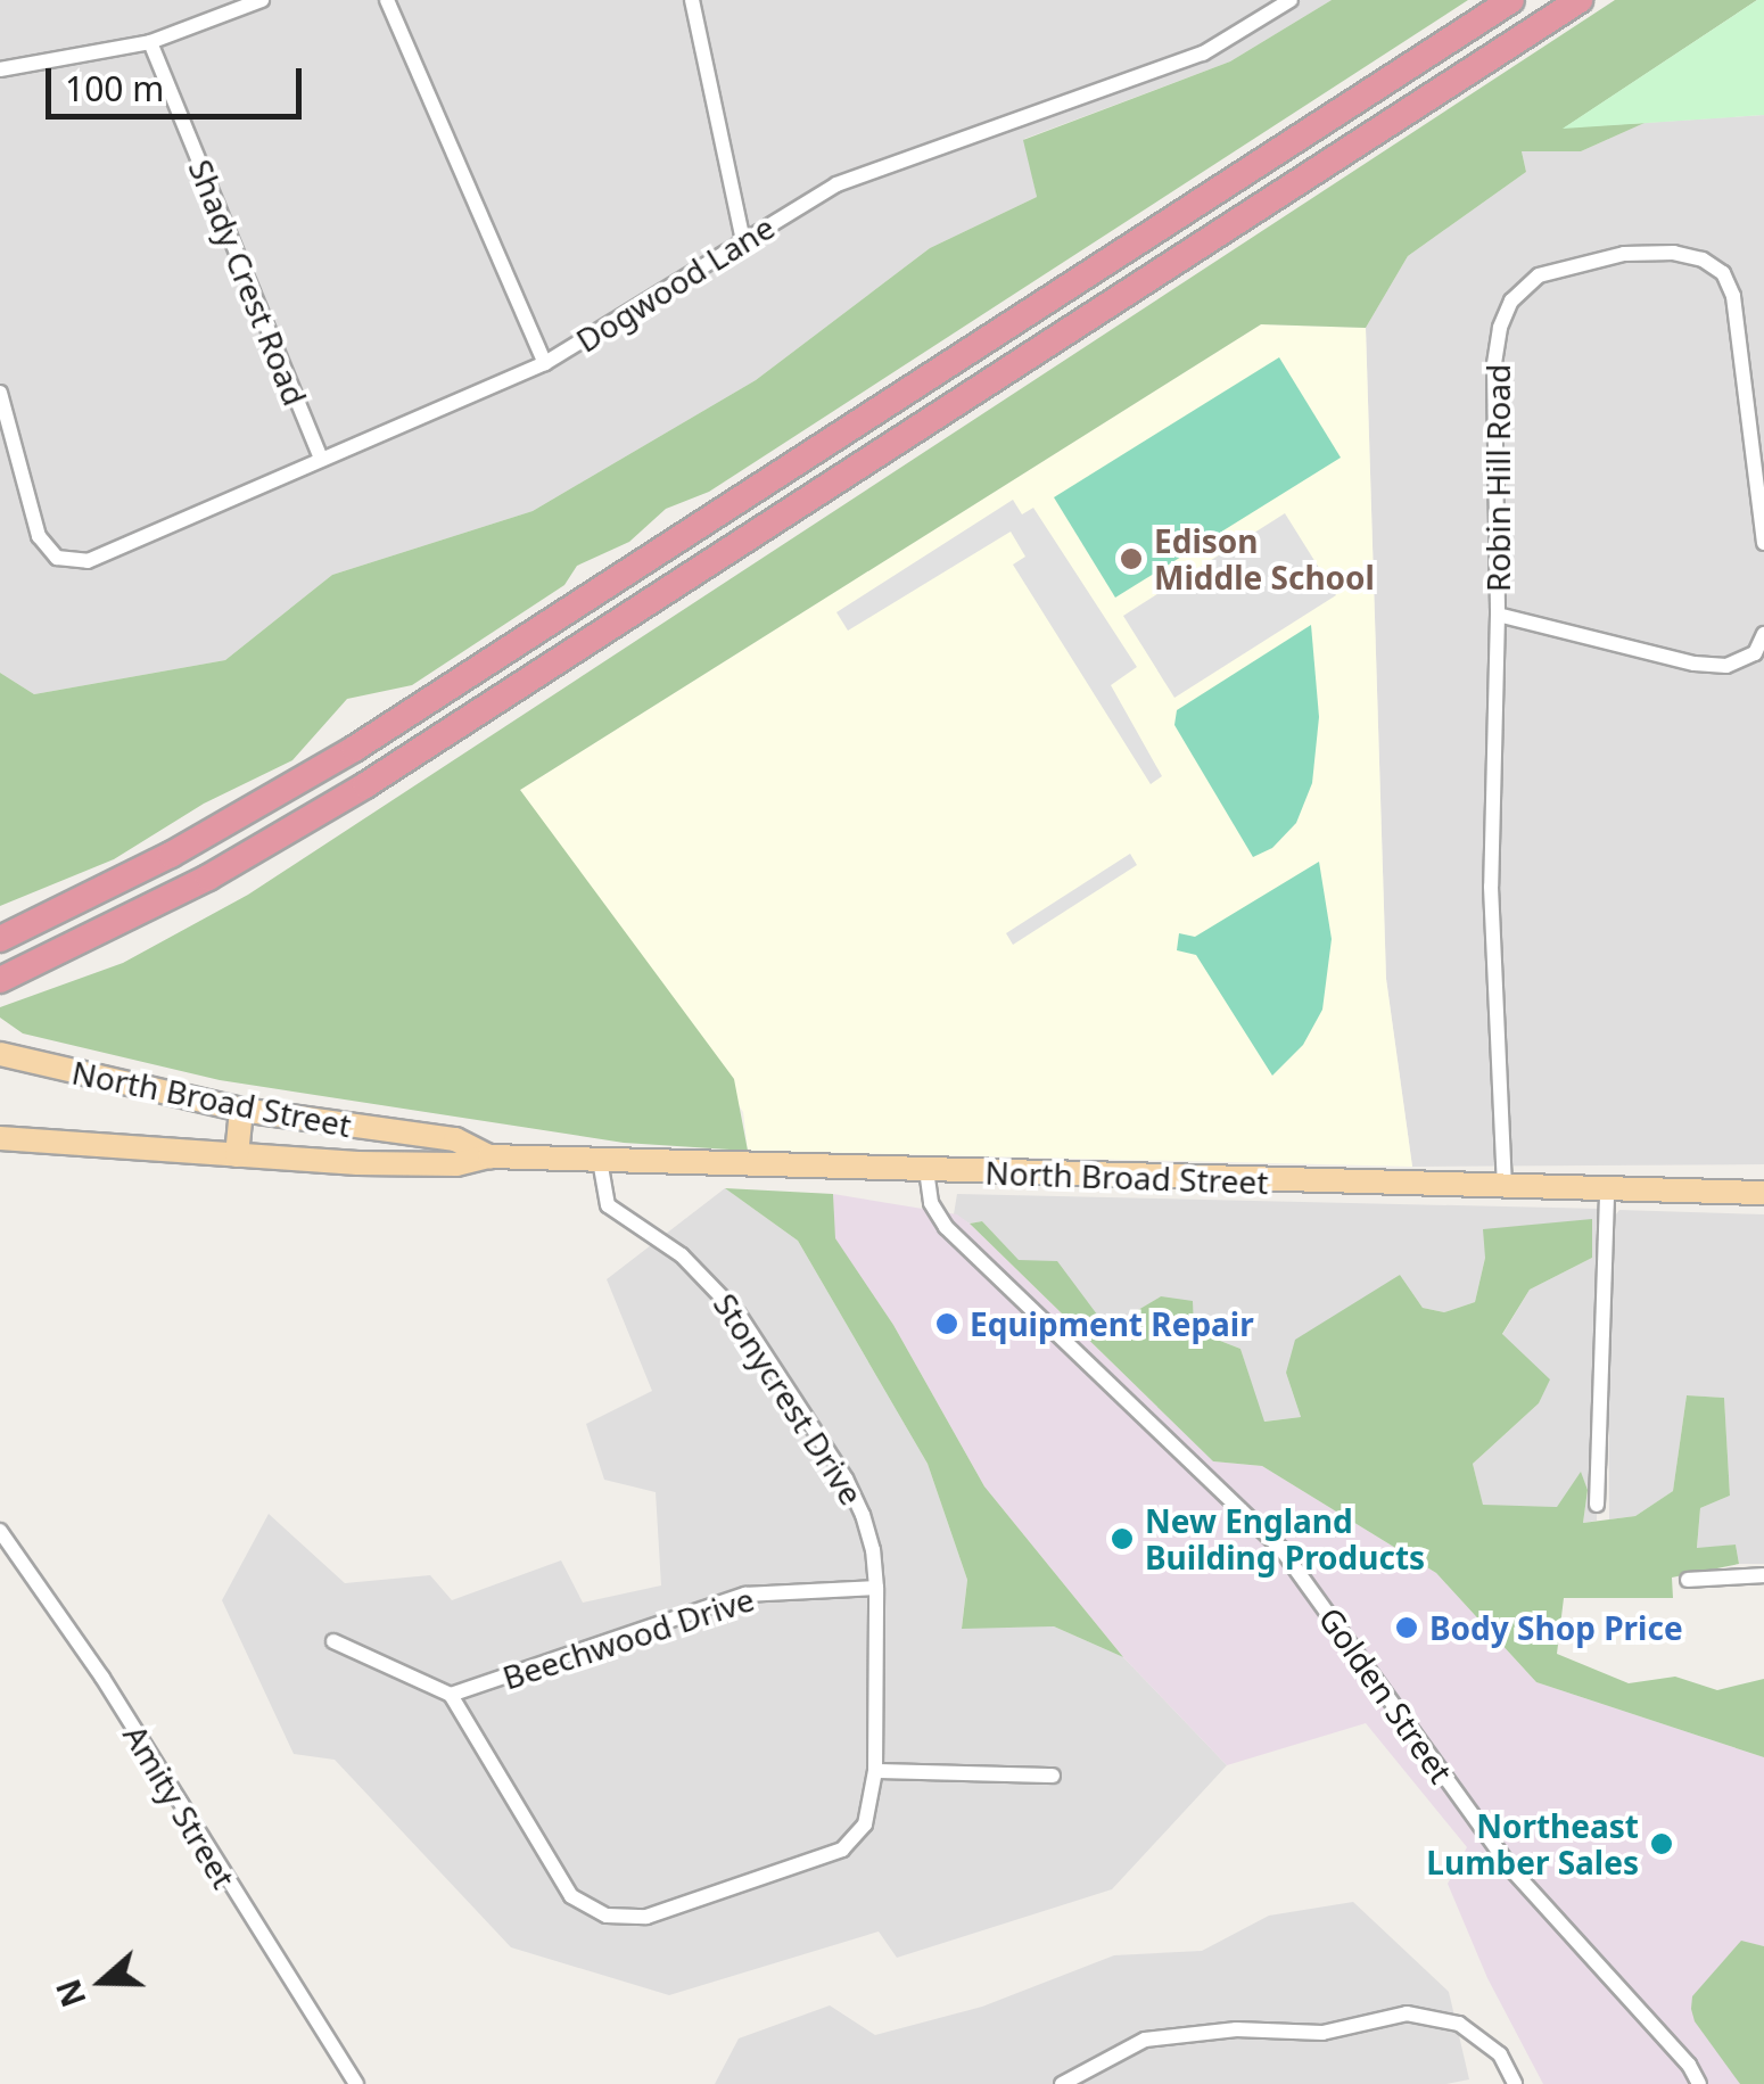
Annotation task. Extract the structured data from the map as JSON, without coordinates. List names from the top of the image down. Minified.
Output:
{"streets":{"main road":["North Broad Street"],"street":["Shady Crest Road","Dogwood Lane","Robin Hill Road","Stonycrest Drive","Beechwood Drive","Golden Street","Amity Street"]},"crossings":[["Shady Crest Road","Dogwood Lane"],["Robin Hill Road","North Broad Street"],["North Broad Street","Stonycrest Drive"],["North Broad Street","Golden Street"],["Stonycrest Drive","Beechwood Drive"]],"places":["Edison Middle School","Equipment Repair","New England Building Products","Body Shop Price","Northeast Lumber Sales"],"scale_bar":"100 m","north":"left"}
